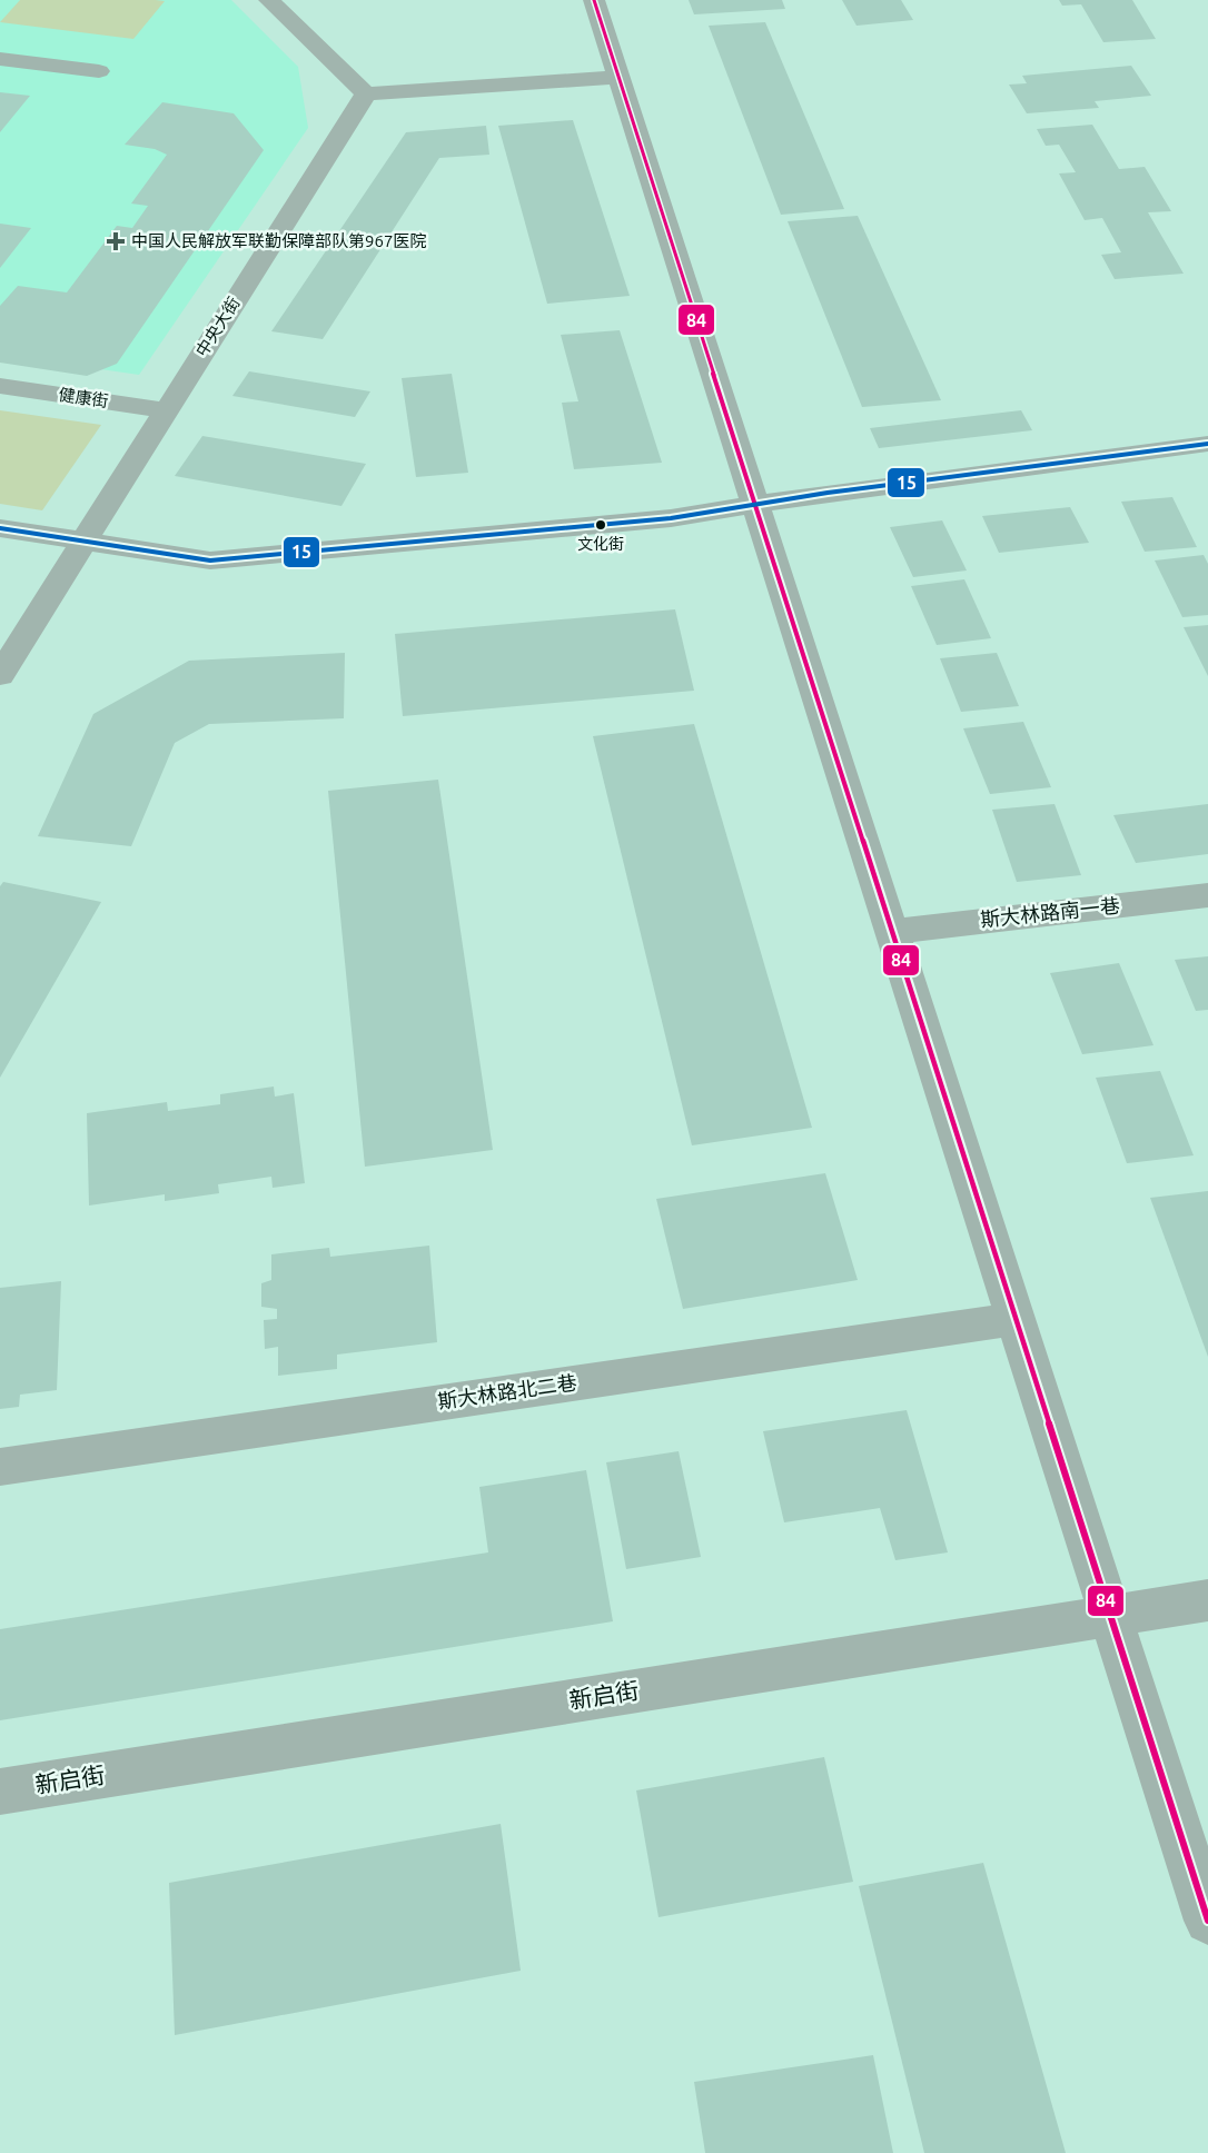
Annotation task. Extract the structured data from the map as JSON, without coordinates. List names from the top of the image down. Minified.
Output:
{"streets":{"street":["中央大街","健康街","斯大林路南一巷","斯大林路北二巷","新启街"]},"crossings":[["中央大街","健康街"]],"places":{"health":["中国人民解放军联勤保障部队第967医院"],"other":["文化街"]},"lines":["transit line 84","transit line 15"]}
